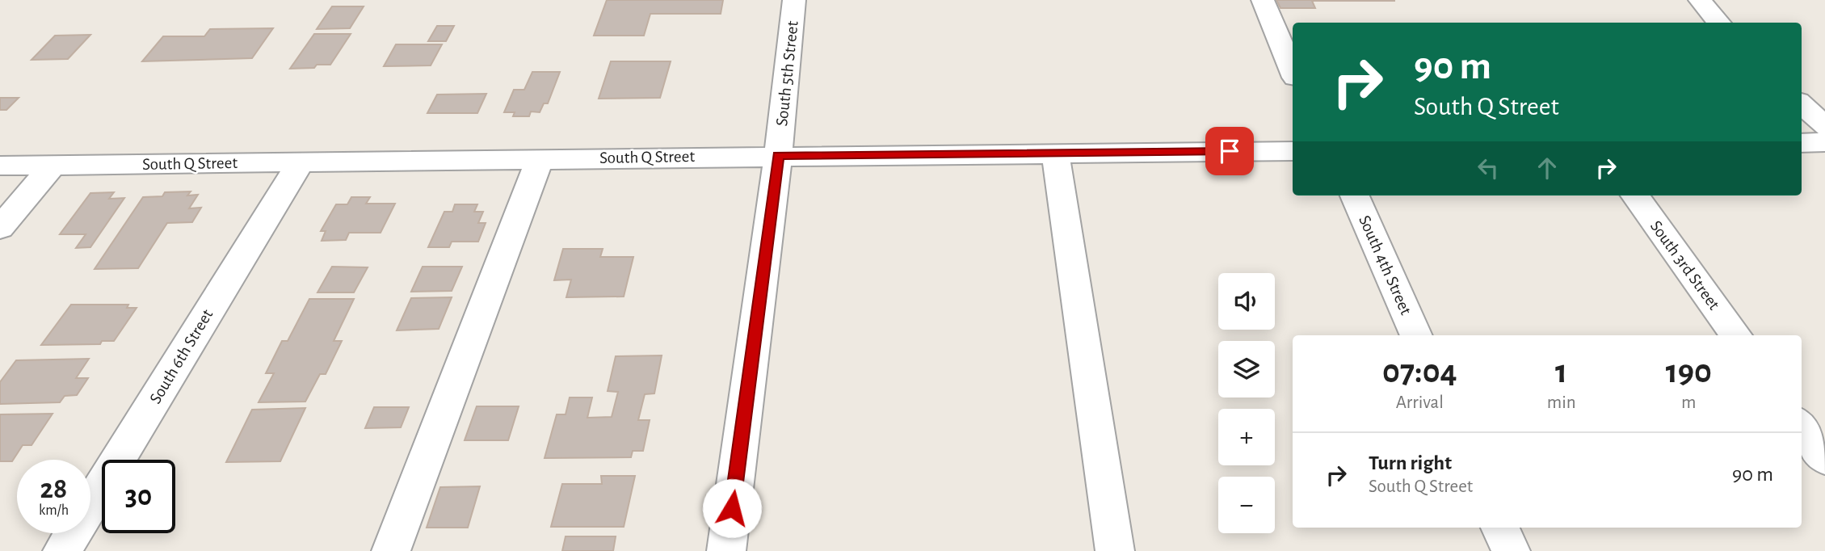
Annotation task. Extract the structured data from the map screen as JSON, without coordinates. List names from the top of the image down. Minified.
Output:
{"streets":{"street":["South 5th Street","South Q Street","South 4th Street","South 3rd Street","South 6th Street"]},"crossings":[["South 5th Street","South Q Street"],["South Q Street","South 6th Street"]],"page":{"turn":["90 m","South Q Street"],"map_buttons":["+","−"],"eta":["07:04","Arrival","1","min","190","m"],"list":[{"name":"Turn right","note":"South Q Street","value":"90 m"}],"speed":"28 km/h","limit":"30"}}
